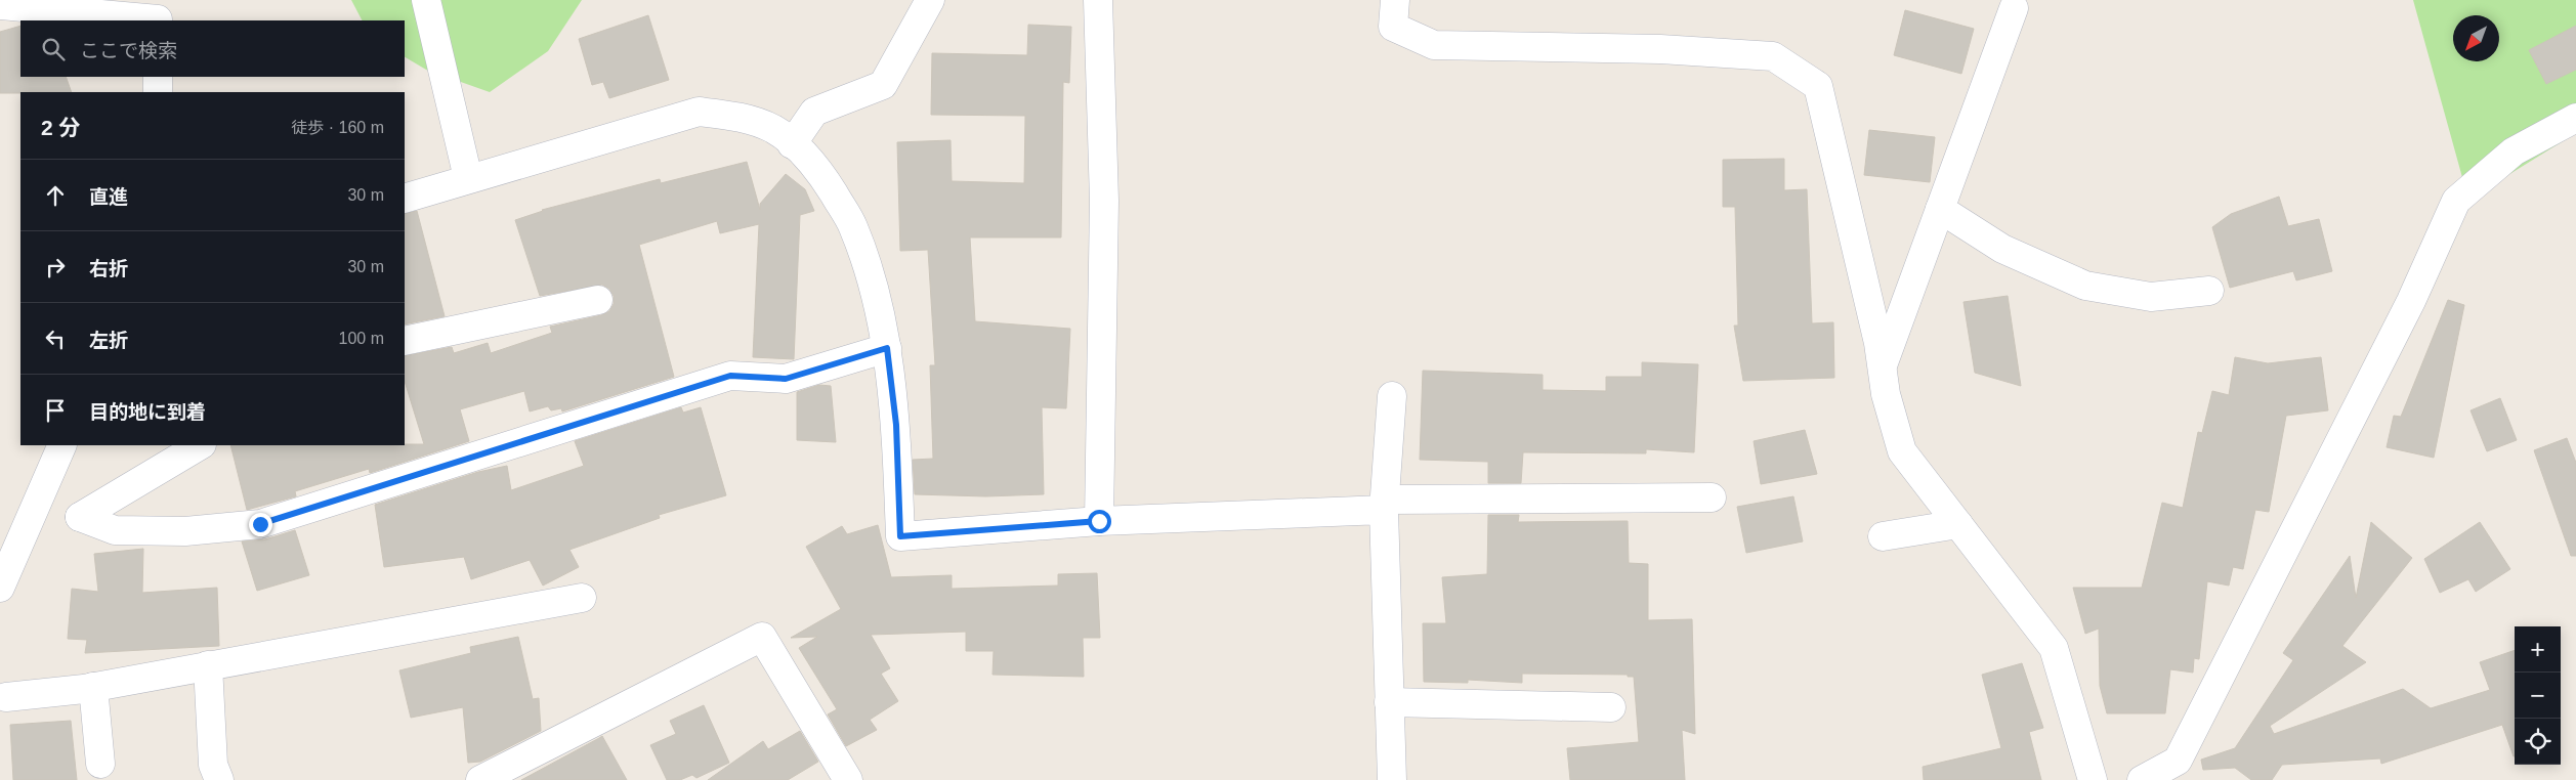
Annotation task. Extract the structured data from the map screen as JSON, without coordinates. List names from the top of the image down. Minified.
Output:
{"north":"bottom left","page":{"search":"ここで検索","heading":["2 分","徒歩 · 160 m"],"list":[["直進","30 m"],["右折","30 m"],["左折","100 m"],"目的地に到着"],"map_buttons":["+","−"]}}
